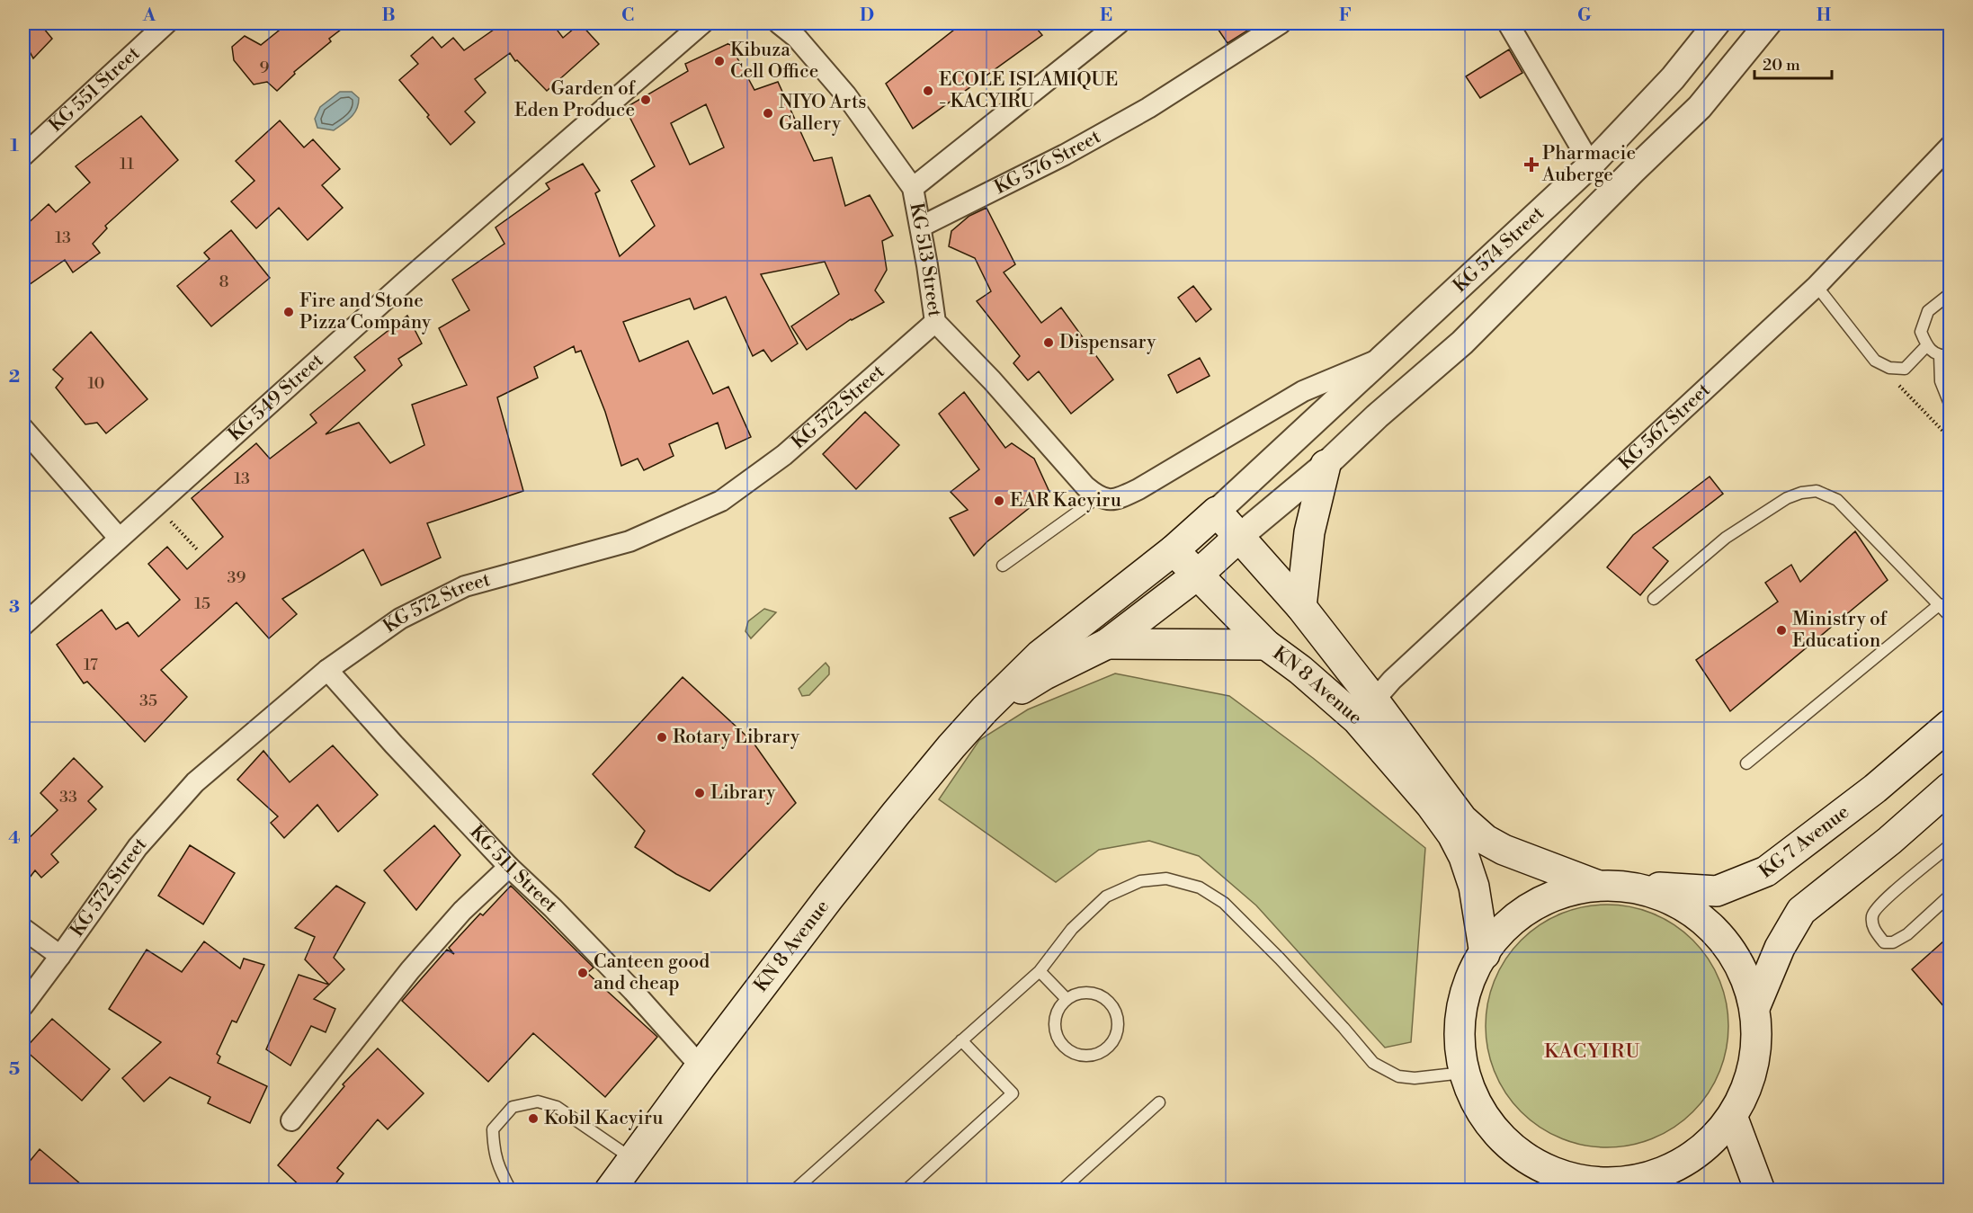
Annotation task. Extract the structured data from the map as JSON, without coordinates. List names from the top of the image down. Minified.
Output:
{"streets":{"main road":["KN 8 Avenue","KG 7 Avenue"],"street":["KG 551 Street","KG 576 Street","KG 574 Street","KG 513 Street","KG 549 Street","KG 572 Street","KG 567 Street","KG 511 Street"]},"crossings":[["KG 576 Street","KG 513 Street"],["KG 574 Street","KG 513 Street"],["KG 513 Street","KG 572 Street"],["KG 572 Street","KG 511 Street"],["KG 567 Street","KN 8 Avenue"],["KN 8 Avenue","KG 511 Street"]],"districts":["KACYIRU"],"places":{"other":["Kibuza Cell Office","ECOLE ISLAMIQUE - KACYIRU","Garden of Eden Produce","NIYO Arts Gallery","Fire and Stone Pizza Company","Dispensary","EAR Kacyiru","Ministry of Education","Rotary Library","Library","Canteen good and cheap","Kobil Kacyiru"],"health":["Pharmacie Auberge"]},"house_numbers":["9","11","13","8","10","13","39","15","17","35","33"],"scale_bar":"20 m","grid":{"columns":["A","B","C","D","E","F","G","H"],"rows":["1","2","3","4","5"]}}
